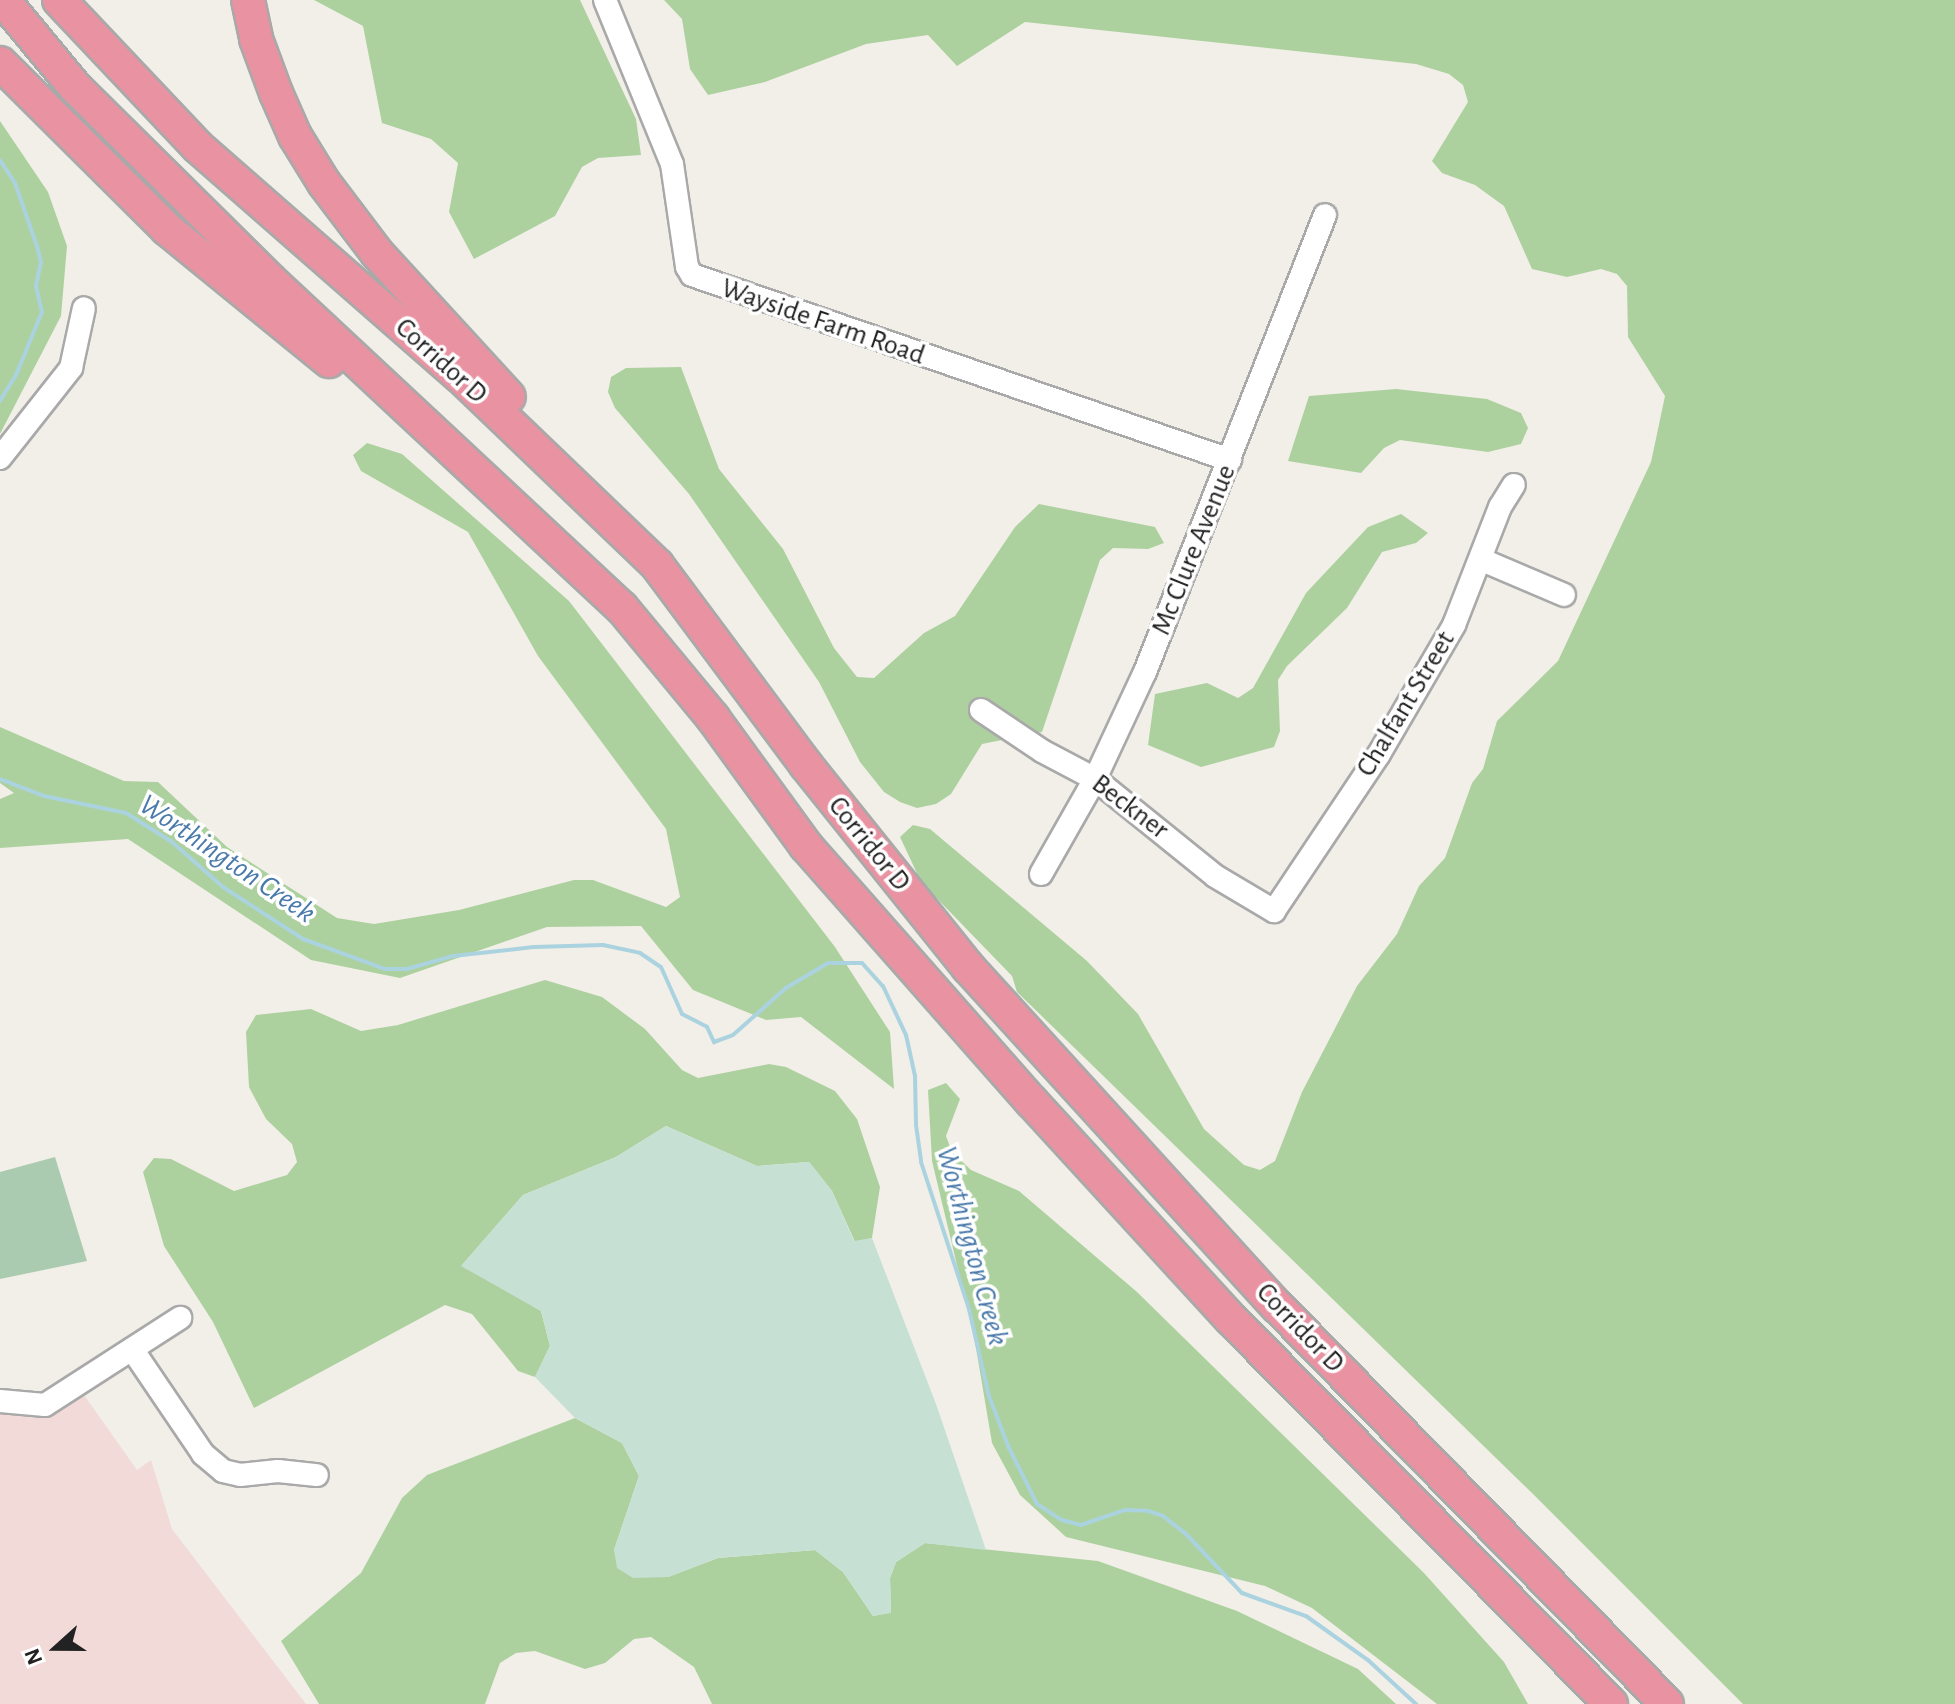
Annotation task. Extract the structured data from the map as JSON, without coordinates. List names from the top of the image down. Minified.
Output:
{"streets":{"highway":["Corridor D"],"street":["Wayside Farm Road","Mc Clure Avenue","Chalfant Street","Beckner"]},"crossings":[["Wayside Farm Road","Mc Clure Avenue"],["Mc Clure Avenue","Beckner"],["Chalfant Street","Beckner"]],"water":["Worthington Creek"],"north":"left"}
